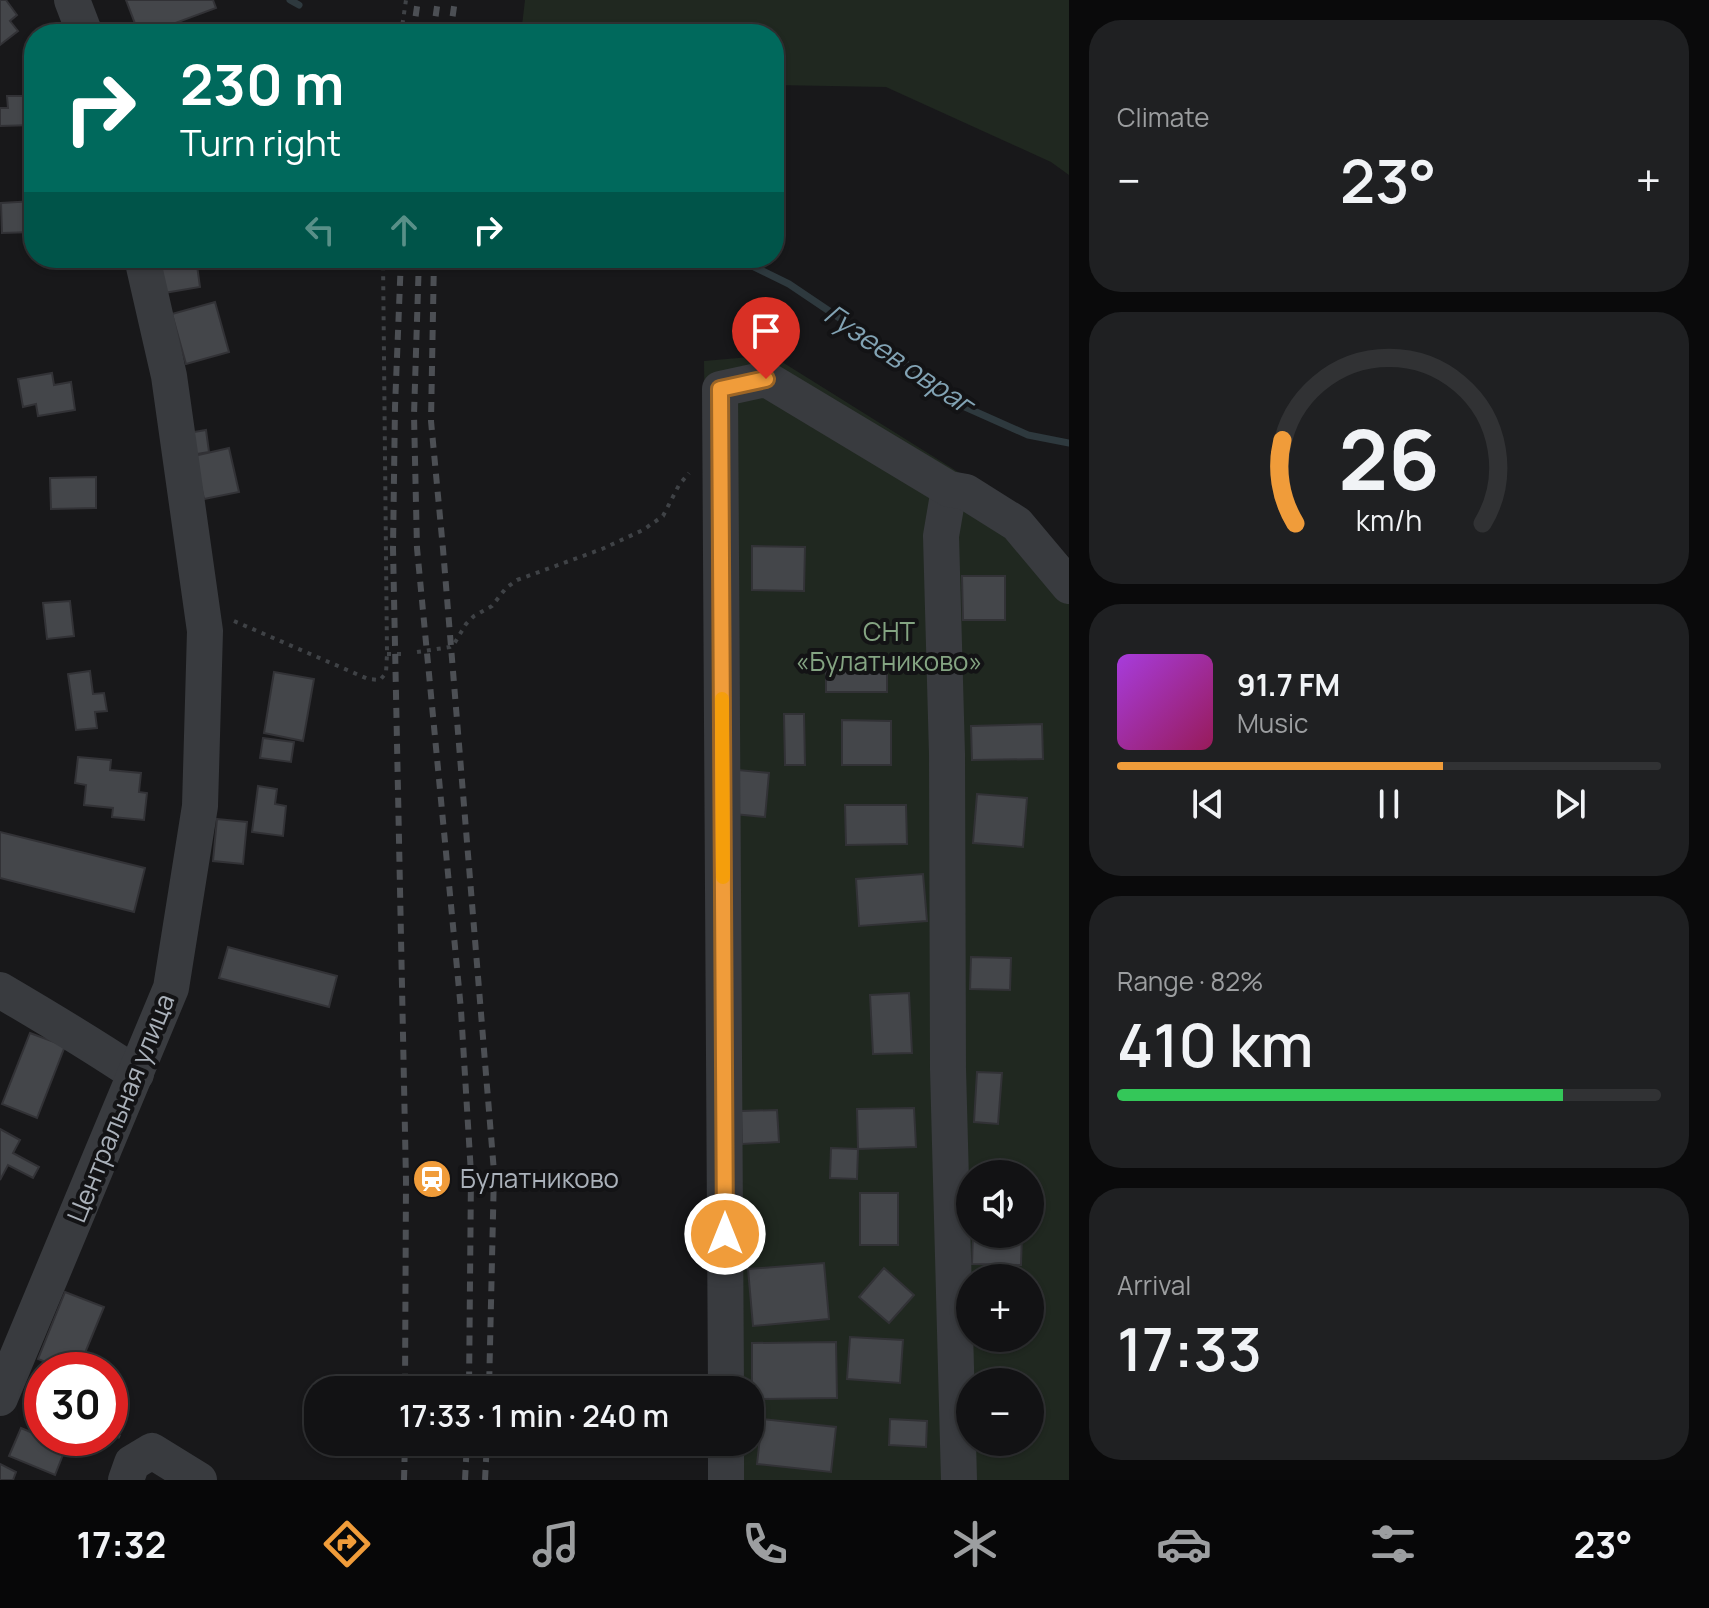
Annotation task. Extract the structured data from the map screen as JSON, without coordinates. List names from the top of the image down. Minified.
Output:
{"streets":{"street":["Центральная улица"]},"water":["Гузеев овраг"],"parks":["СНТ «Булатниково»"],"places":{"station":["Булатниково"]},"page":{"tile":["Climate",["Range · 82%","410 km"],["Arrival","17:33"]],"turn":["230 m","Turn right"],"heat":["−","23°","+"],"song":["91.7 FM","Music"],"map_buttons":["+","−"],"limit":"30","trip":"17:33 · 1 min · 240 m","tabs":["17:32","23°"],"gauge":["26","km/h"]}}
